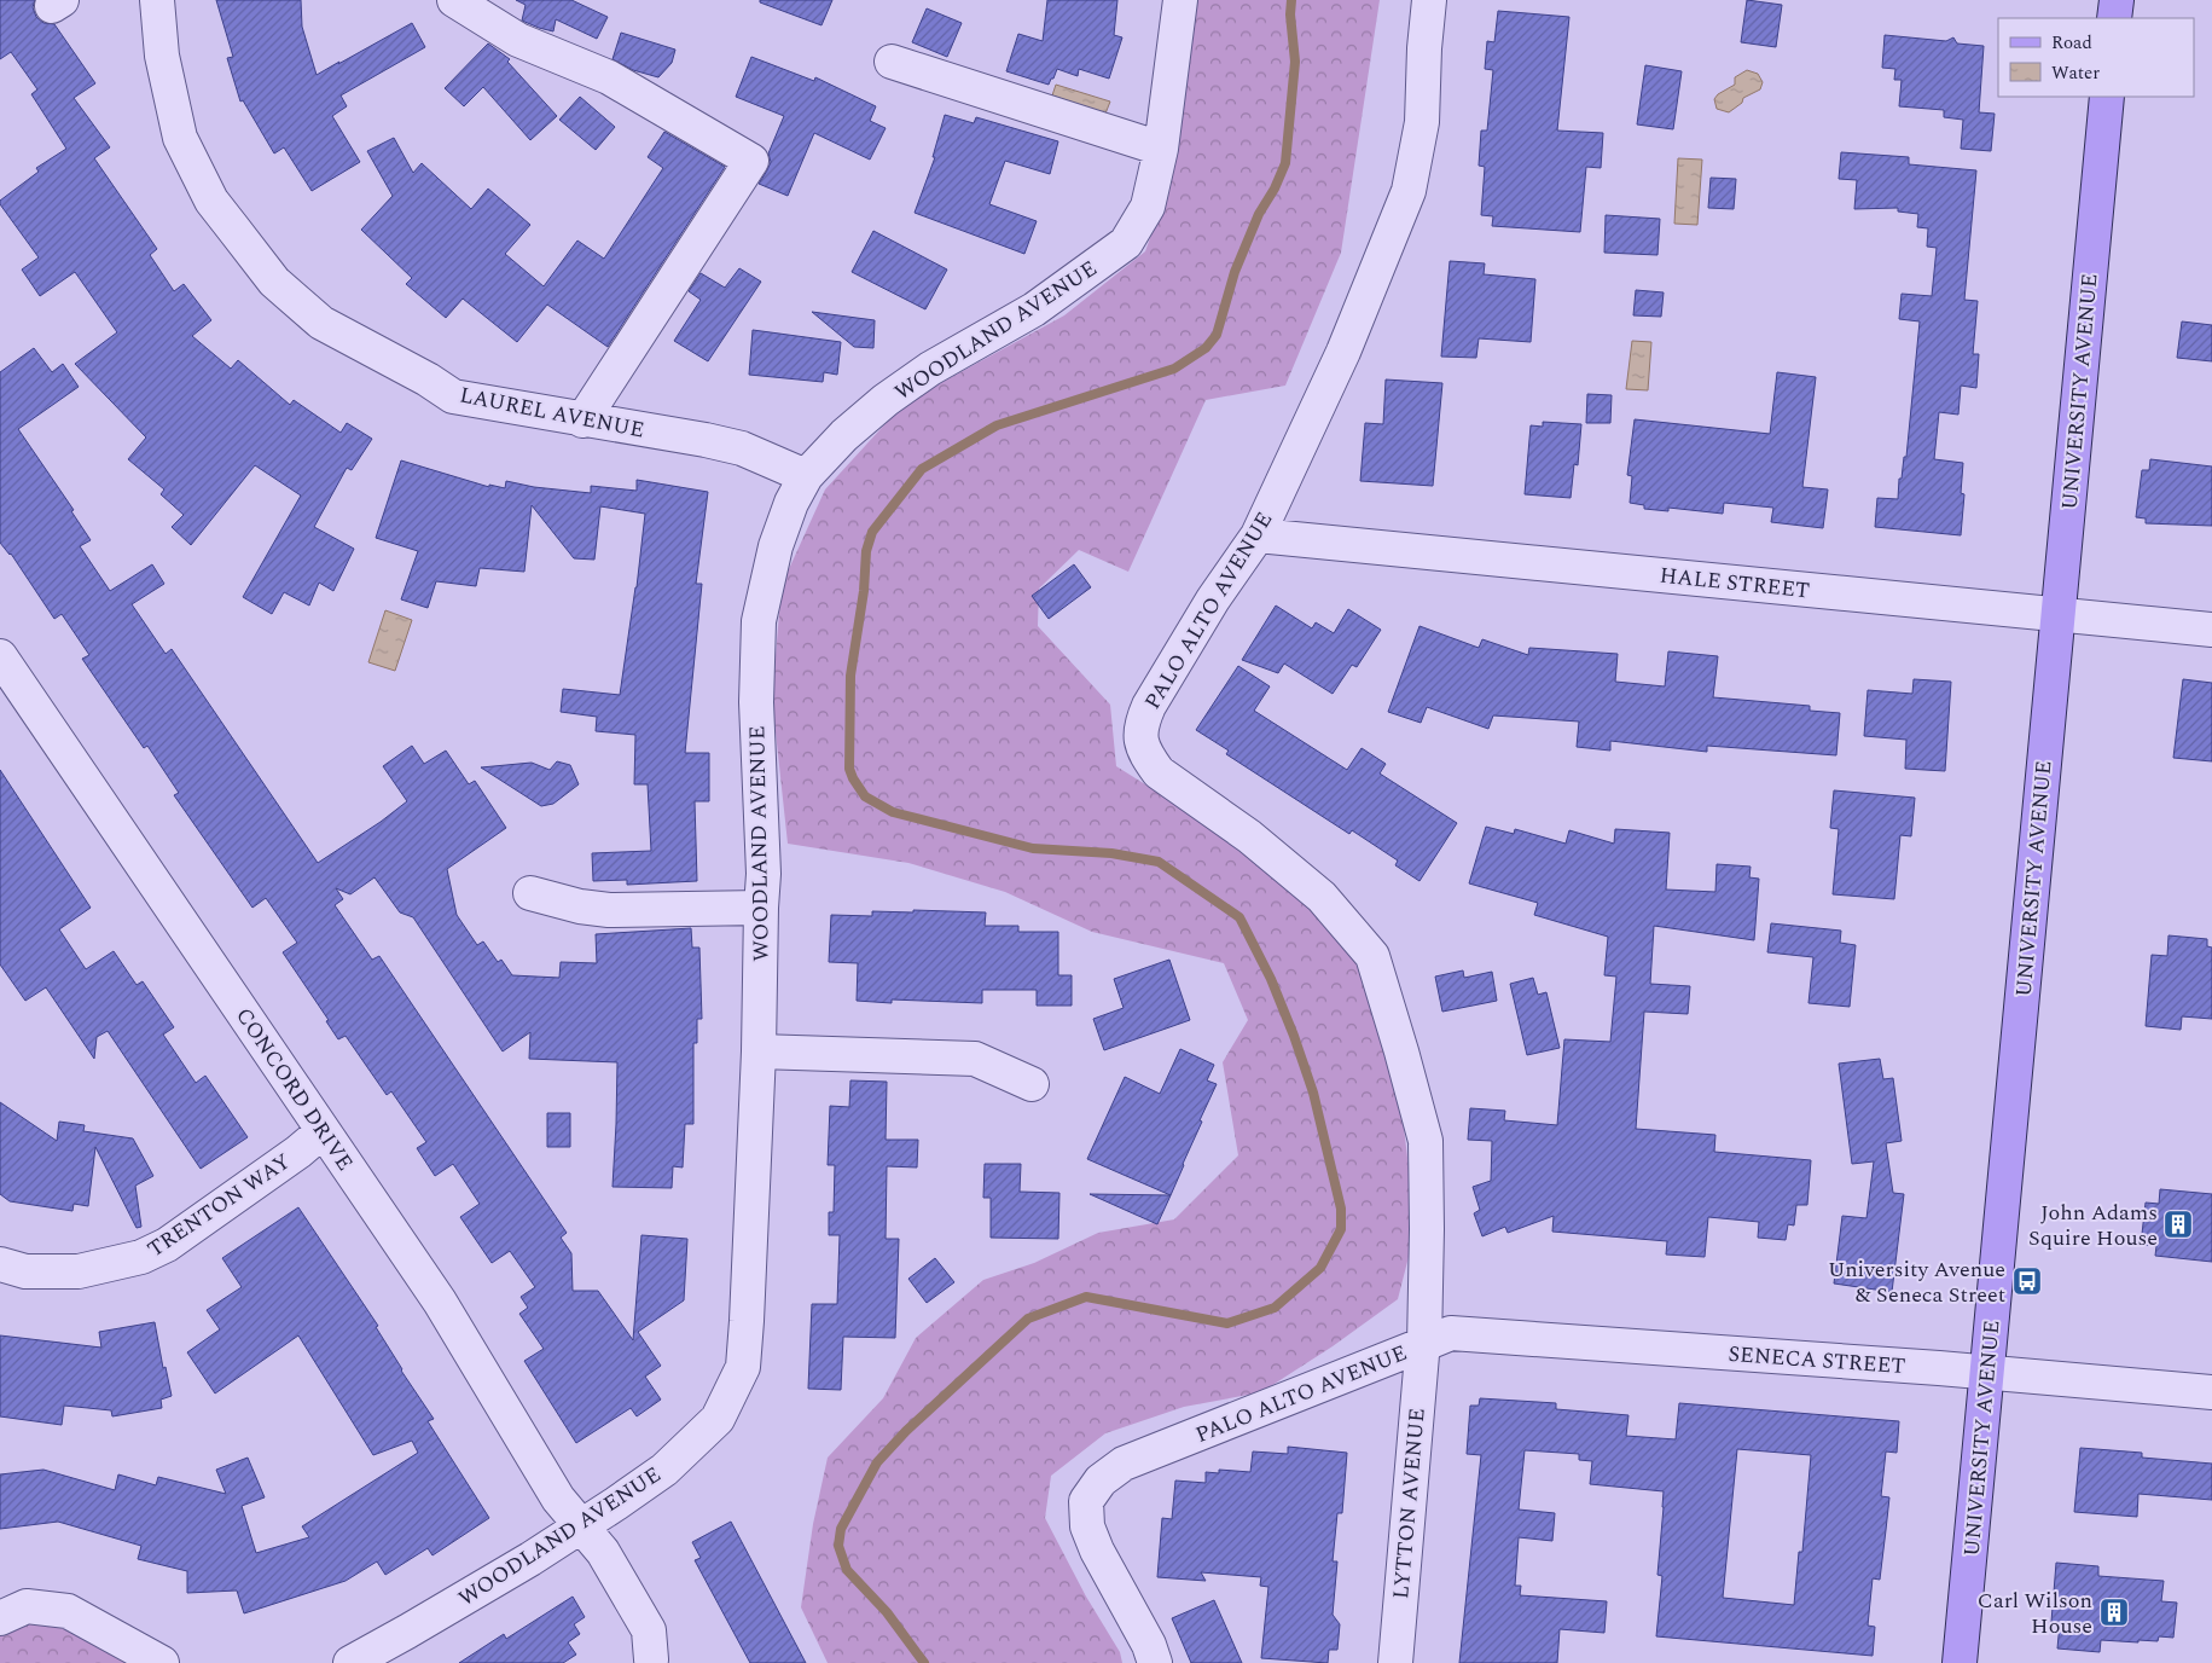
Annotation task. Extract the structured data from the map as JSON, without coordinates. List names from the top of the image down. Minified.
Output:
{"streets":{"main road":["UNIVERSITY AVENUE"],"street":["WOODLAND AVENUE","LAUREL AVENUE","HALE STREET","PALO ALTO AVENUE","CONCORD DRIVE","TRENTON WAY","SENECA STREET","LYTTON AVENUE"]},"crossings":[["WOODLAND AVENUE","LAUREL AVENUE"],["WOODLAND AVENUE","CONCORD DRIVE"],["UNIVERSITY AVENUE","HALE STREET"],["UNIVERSITY AVENUE","SENECA STREET"],["HALE STREET","PALO ALTO AVENUE"],["PALO ALTO AVENUE","SENECA STREET"],["PALO ALTO AVENUE","LYTTON AVENUE"],["CONCORD DRIVE","TRENTON WAY"],["SENECA STREET","LYTTON AVENUE"]],"places":{"building":["John Adams Squire House","Carl Wilson House"],"bus stop":["University Avenue & Seneca Street"]},"legend":["Road","Water"]}
